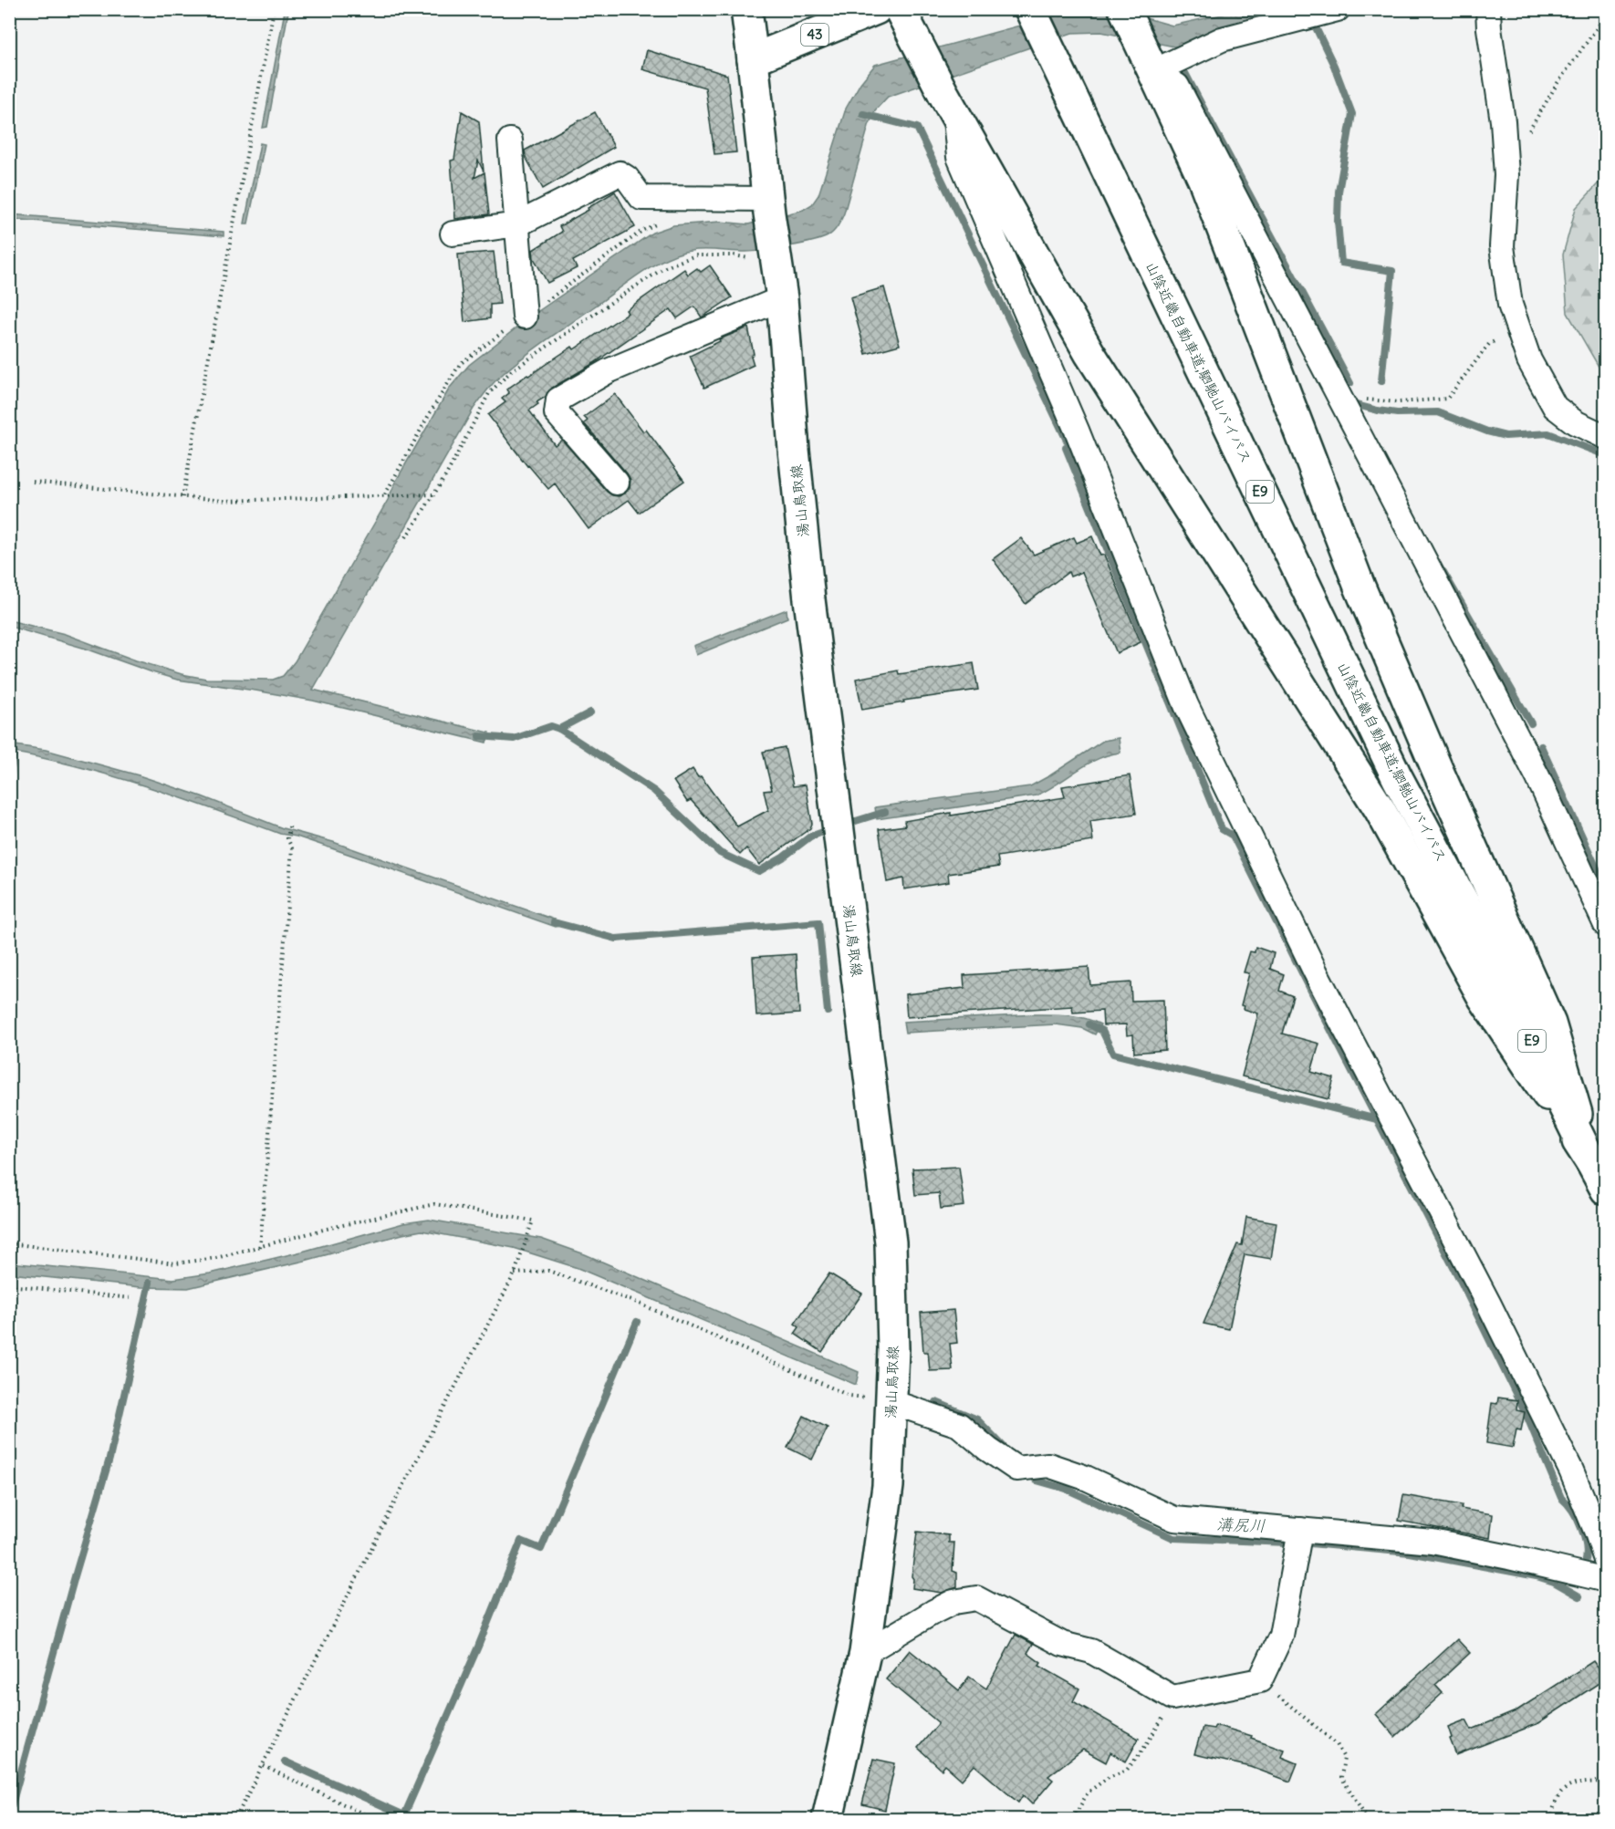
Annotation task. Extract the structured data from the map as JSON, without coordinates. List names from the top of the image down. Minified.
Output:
{"streets":{"main road":["43","山陰近畿自動車道;駟馳山バイパス","E9","湯山鳥取線"]},"crossings":[["43","湯山鳥取線"]],"water":["溝尻川"]}
